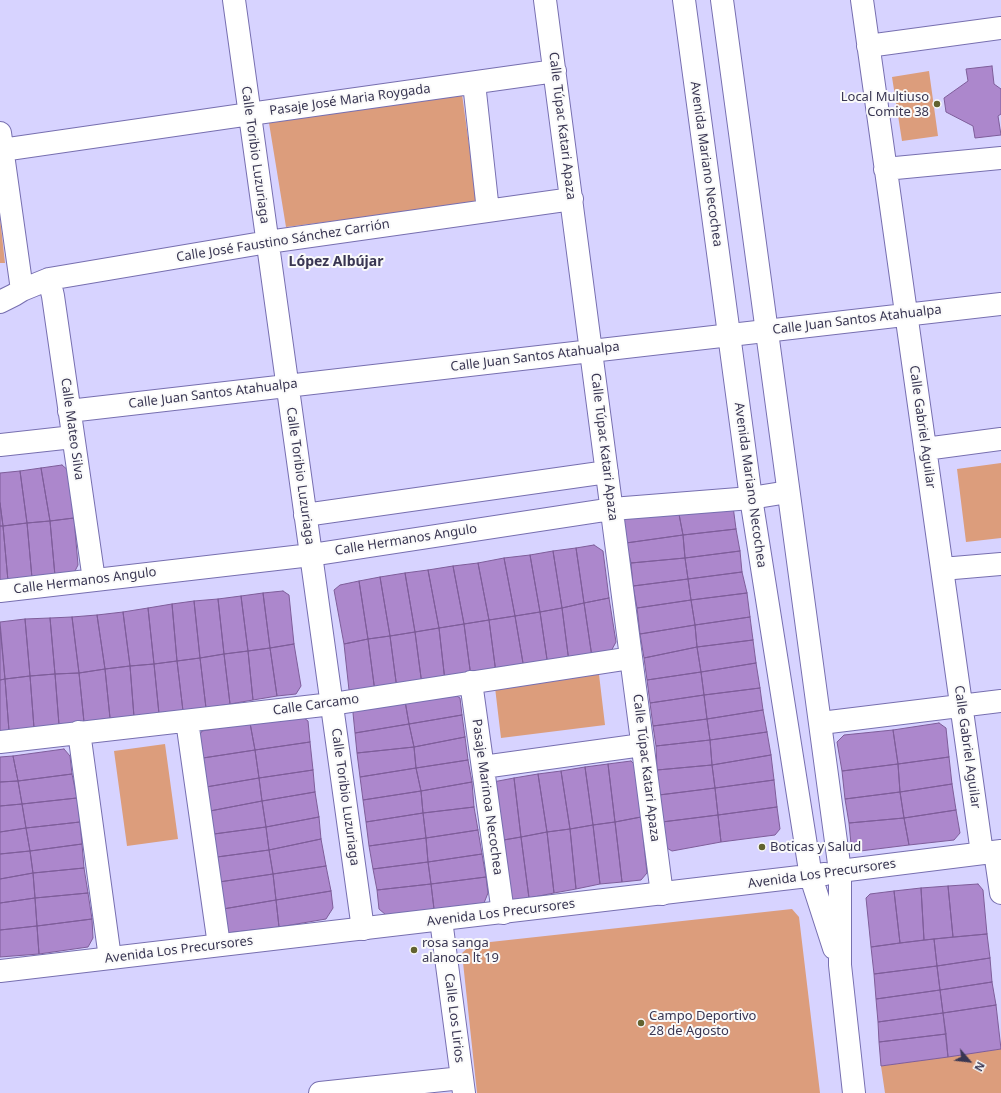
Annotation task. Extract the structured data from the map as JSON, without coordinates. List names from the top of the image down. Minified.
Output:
{"streets":{"street":["Pasaje José Maria Roygada","Calle Túpac Katari Apaza","Calle Toribio Luzuriaga","Avenida Mariano Necochea","Calle José Faustino Sánchez Carrión","Calle Juan Santos Atahualpa","Calle Gabriel Aguilar","Calle Mateo Silva","Calle Hermanos Angulo","Calle Carcamo","Pasaje Marinoa Necochea","Avenida Los Precursores","Calle Los Lirios"]},"crossings":[["Pasaje José Maria Roygada","Calle Túpac Katari Apaza"],["Pasaje José Maria Roygada","Calle Toribio Luzuriaga"],["Calle Túpac Katari Apaza","Calle José Faustino Sánchez Carrión"],["Calle Túpac Katari Apaza","Calle Juan Santos Atahualpa"],["Calle Túpac Katari Apaza","Calle Hermanos Angulo"],["Calle Túpac Katari Apaza","Calle Carcamo"],["Calle Túpac Katari Apaza","Avenida Los Precursores"],["Calle Toribio Luzuriaga","Calle José Faustino Sánchez Carrión"],["Calle Toribio Luzuriaga","Calle Juan Santos Atahualpa"],["Calle Toribio Luzuriaga","Calle Hermanos Angulo"],["Calle Toribio Luzuriaga","Calle Carcamo"],["Calle Toribio Luzuriaga","Avenida Los Precursores"],["Avenida Mariano Necochea","Calle Juan Santos Atahualpa"],["Avenida Mariano Necochea","Calle Hermanos Angulo"],["Avenida Mariano Necochea","Avenida Los Precursores"],["Calle José Faustino Sánchez Carrión","Calle Mateo Silva"],["Calle Juan Santos Atahualpa","Calle Gabriel Aguilar"],["Calle Juan Santos Atahualpa","Calle Mateo Silva"],["Calle Gabriel Aguilar","Avenida Los Precursores"],["Calle Mateo Silva","Calle Hermanos Angulo"],["Calle Carcamo","Pasaje Marinoa Necochea"],["Pasaje Marinoa Necochea","Avenida Los Precursores"],["Avenida Los Precursores","Calle Los Lirios"]],"districts":["López Albújar"],"places":["Local Multiuso Comite 38","Boticas y Salud","rosa sanga alanoca lt 19","Campo Deportivo 28 de Agosto"],"north":"bottom right"}
